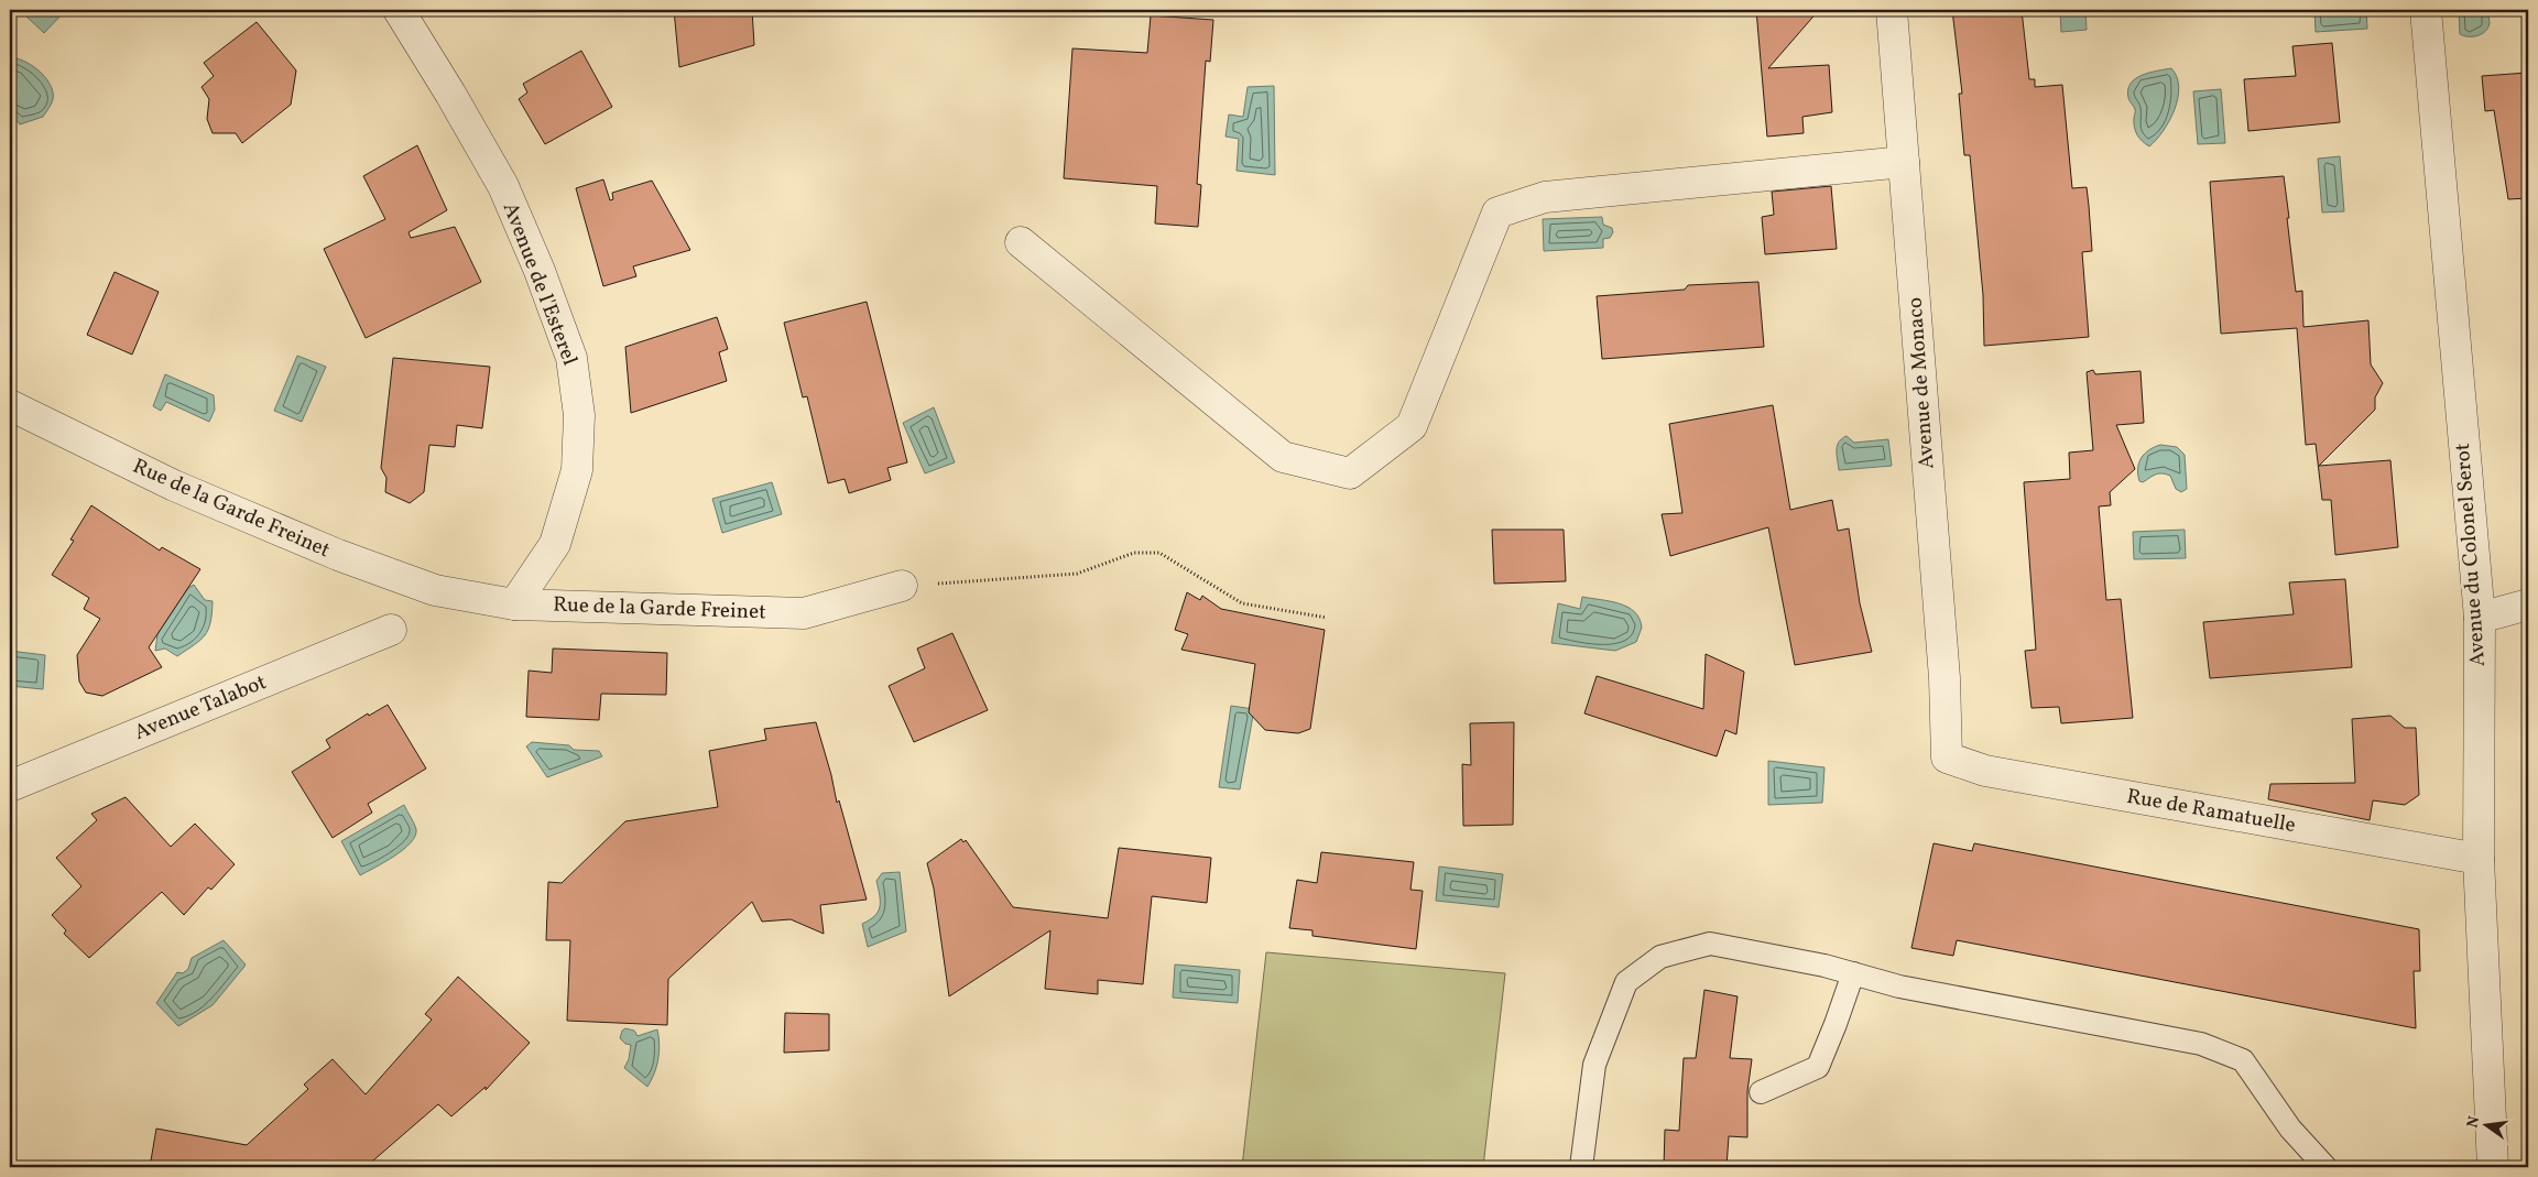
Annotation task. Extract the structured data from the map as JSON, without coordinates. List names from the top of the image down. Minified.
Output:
{"streets":{"street":["Avenue de l'Esterel","Avenue de Monaco","Rue de la Garde Freinet","Avenue du Colonel Serot","Avenue Talabot","Rue de Ramatuelle"]},"crossings":[["Avenue de l'Esterel","Rue de la Garde Freinet"],["Avenue de Monaco","Rue de Ramatuelle"],["Avenue du Colonel Serot","Rue de Ramatuelle"]],"north":"left"}
